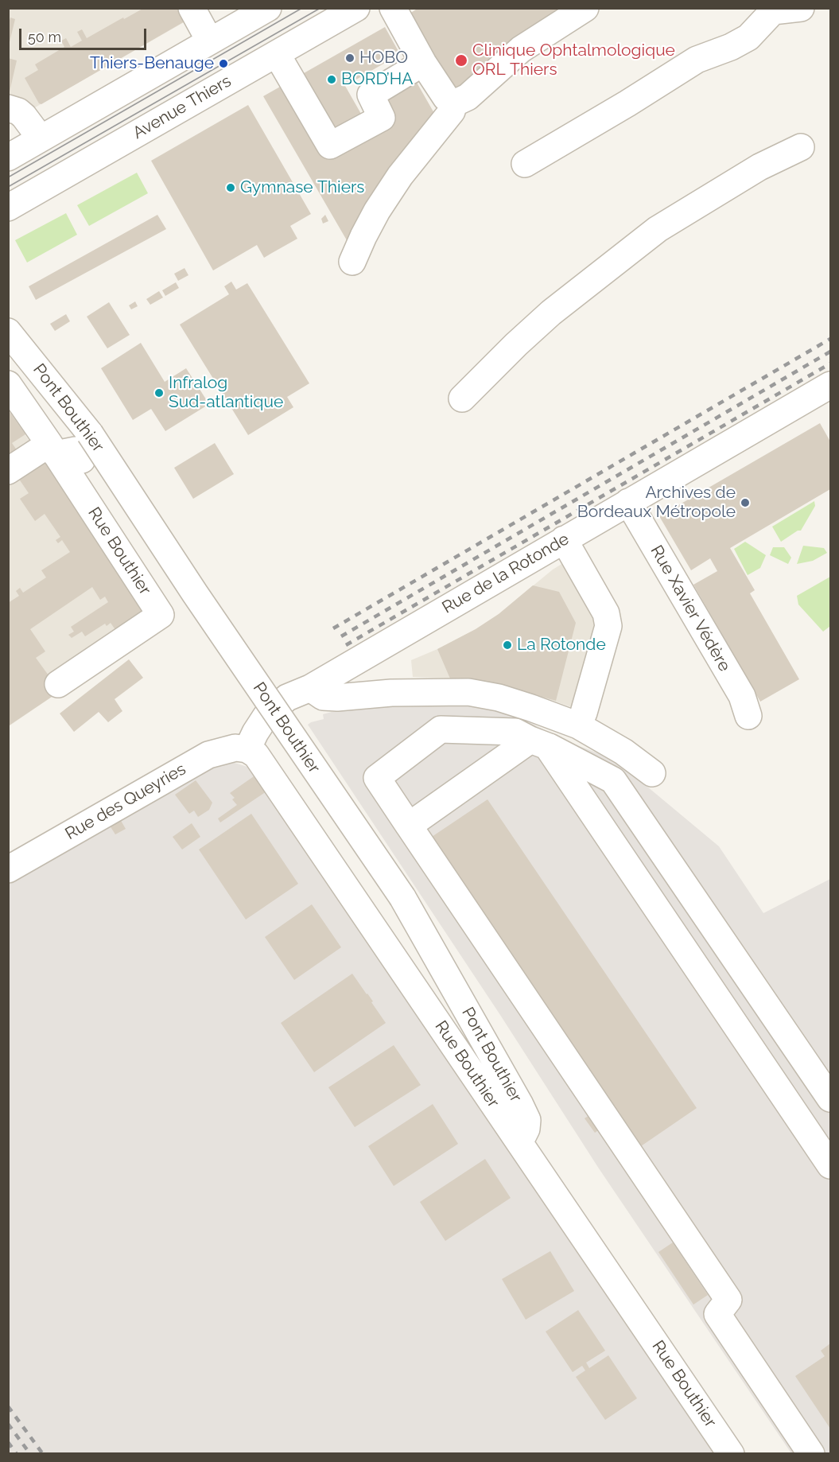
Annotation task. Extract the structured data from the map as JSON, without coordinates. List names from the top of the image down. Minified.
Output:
{"streets":{"street":["Avenue Thiers","Pont Bouthier","Rue Bouthier","Rue de la Rotonde","Rue Xavier Védère","Rue des Queyries"]},"crossings":[["Pont Bouthier","Rue Bouthier"],["Rue Bouthier","Rue de la Rotonde"],["Rue Bouthier","Rue des Queyries"],["Rue de la Rotonde","Rue Xavier Védère"],["Rue de la Rotonde","Rue des Queyries"]],"places":["HOBO","Clinique Ophtalmologique ORL Thiers","Thiers-Benauge","BORD’HA","Gymnase Thiers","Infralog Sud-atlantique","Archives de Bordeaux Métropole","La Rotonde"],"scale_bar":"50 m"}
